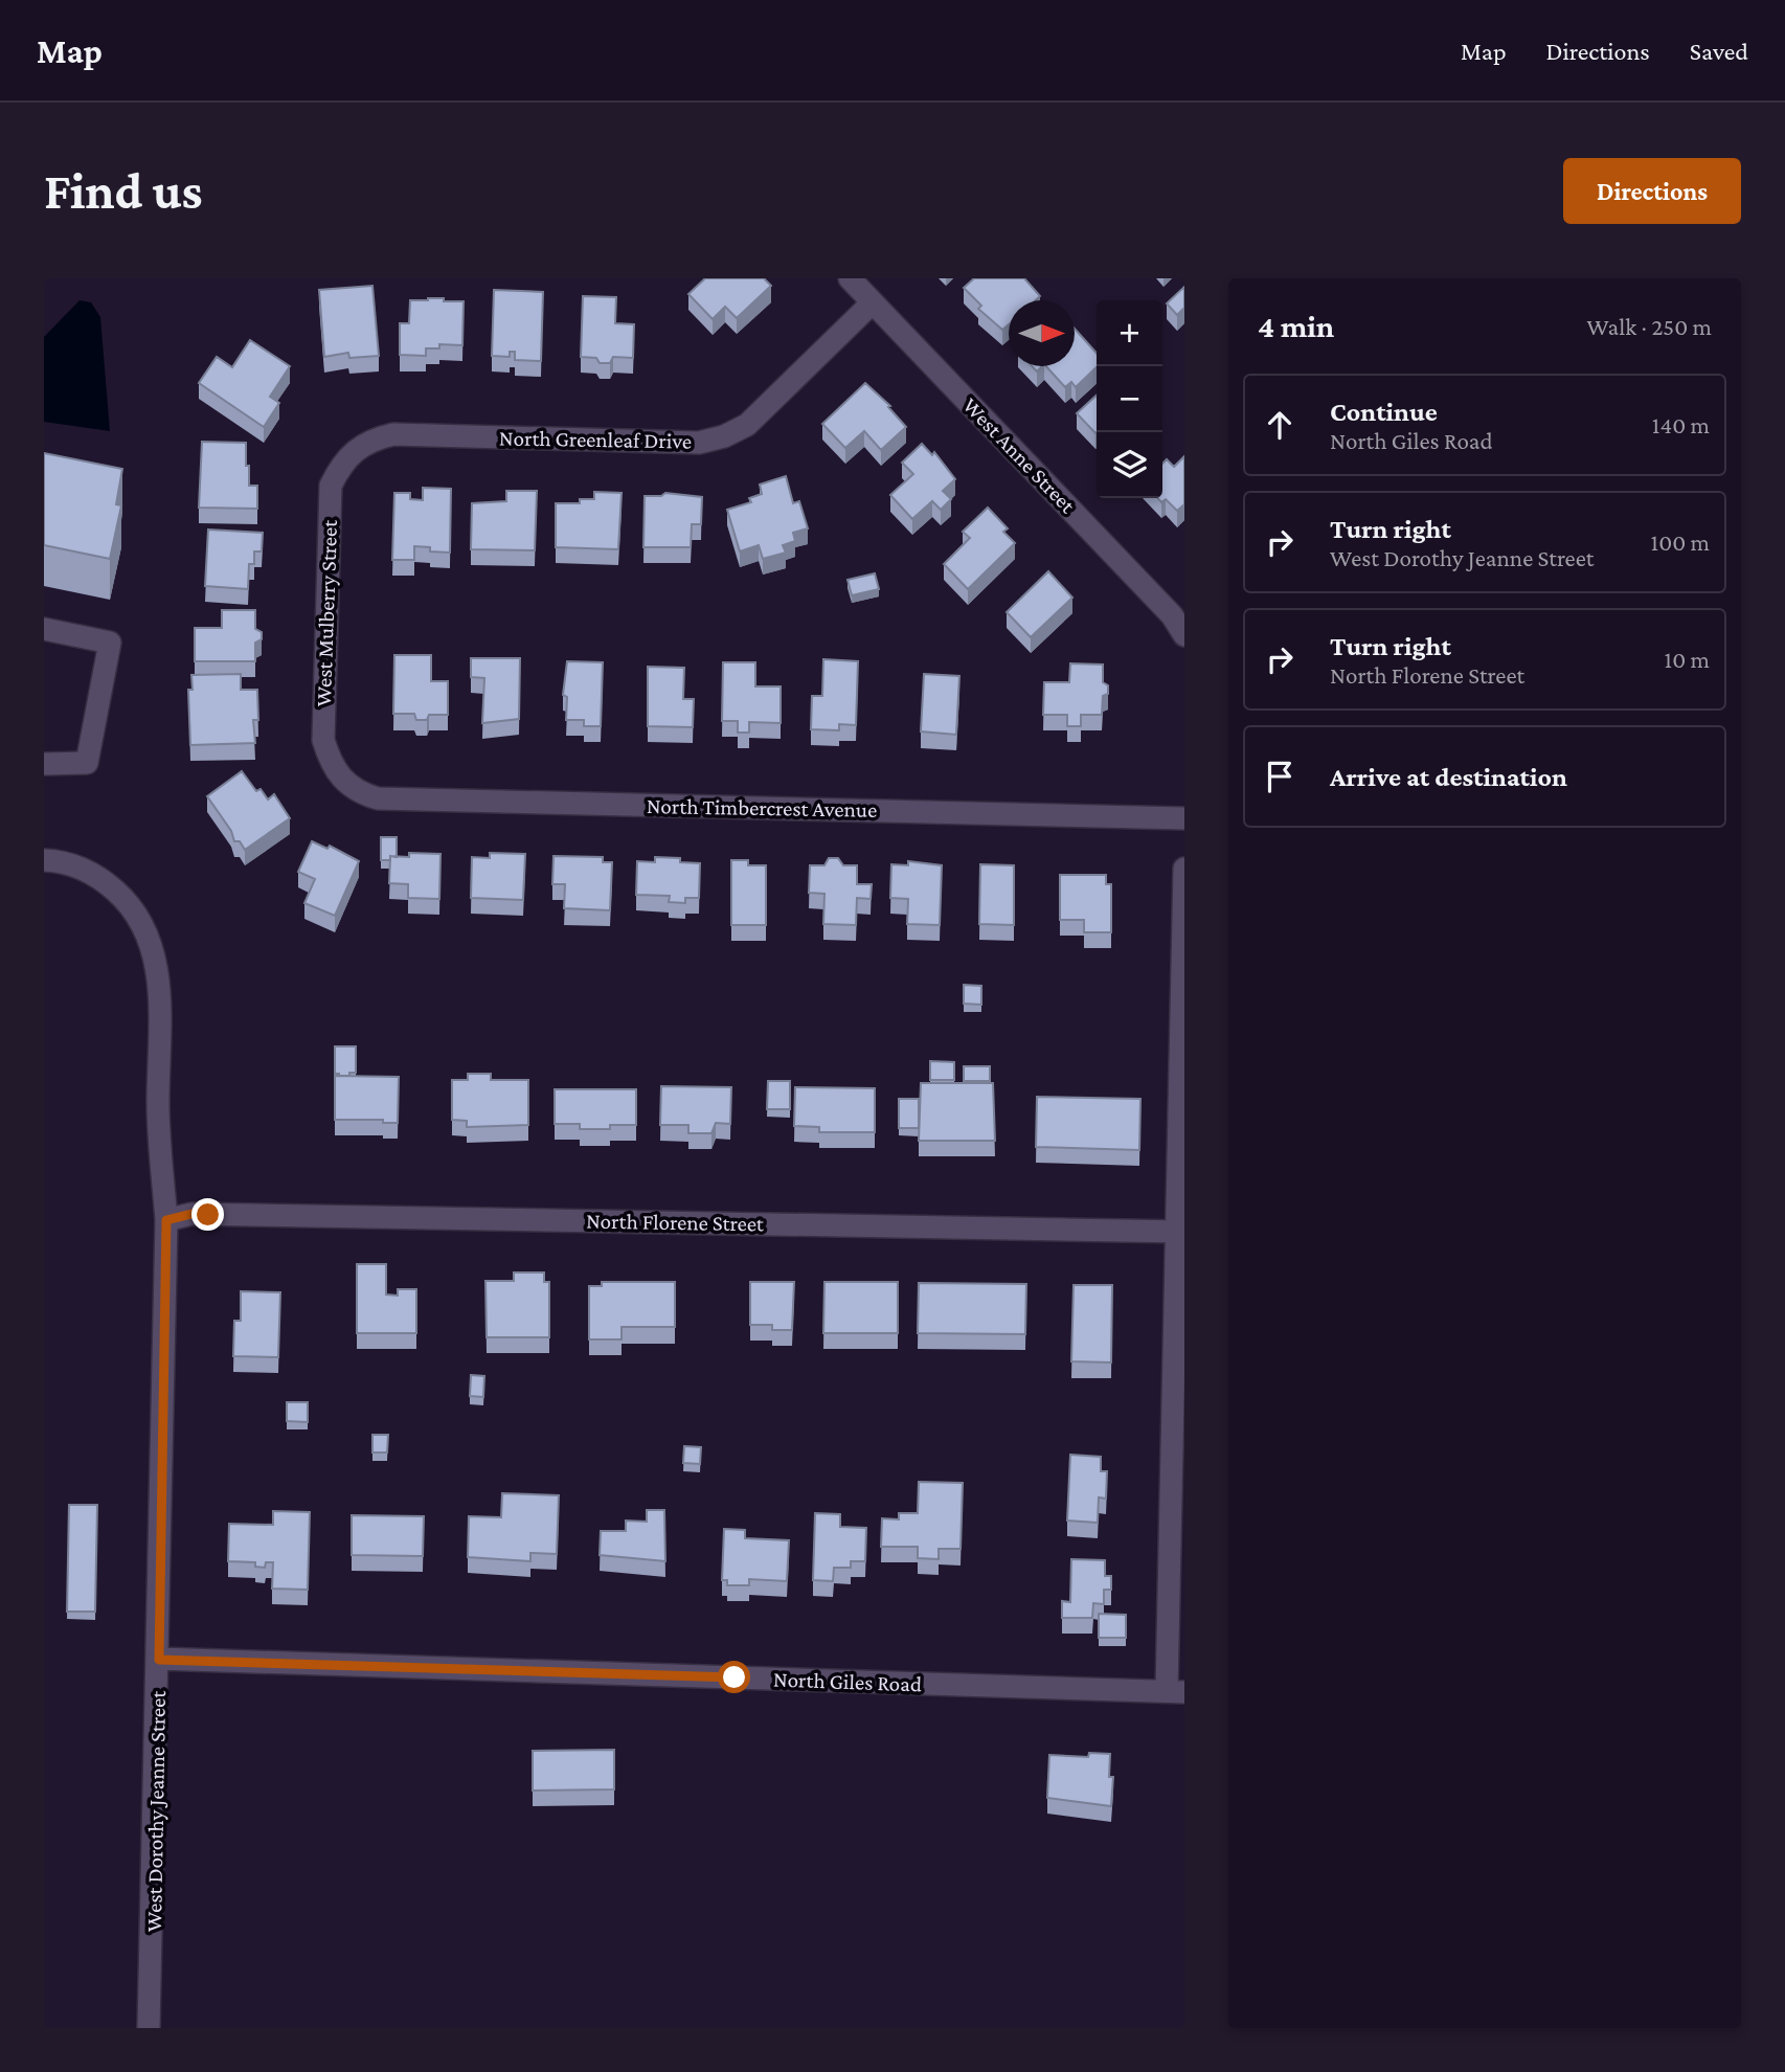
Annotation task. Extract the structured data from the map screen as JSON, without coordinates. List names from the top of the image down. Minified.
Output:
{"streets":{"street":["North Greenleaf Drive","West Anne Street","West Mulberry Street","North Timbercrest Avenue","North Florene Street","North Giles Road","West Dorothy Jeanne Street"]},"crossings":[["North Greenleaf Drive","West Anne Street"],["North Greenleaf Drive","West Mulberry Street"],["West Mulberry Street","North Timbercrest Avenue"],["North Florene Street","West Dorothy Jeanne Street"],["North Giles Road","West Dorothy Jeanne Street"]],"north":"right","page":{"header":"Map","nav":["Map","Directions","Saved"],"buttons":"Directions","title":"Find us","heading":["4 min","Walk · 250 m"],"map_buttons":["+","−"],"list":[["Continue","North Giles Road","140 m"],["Turn right","West Dorothy Jeanne Street","100 m"],["Turn right","North Florene Street","10 m"],"Arrive at destination"]}}
